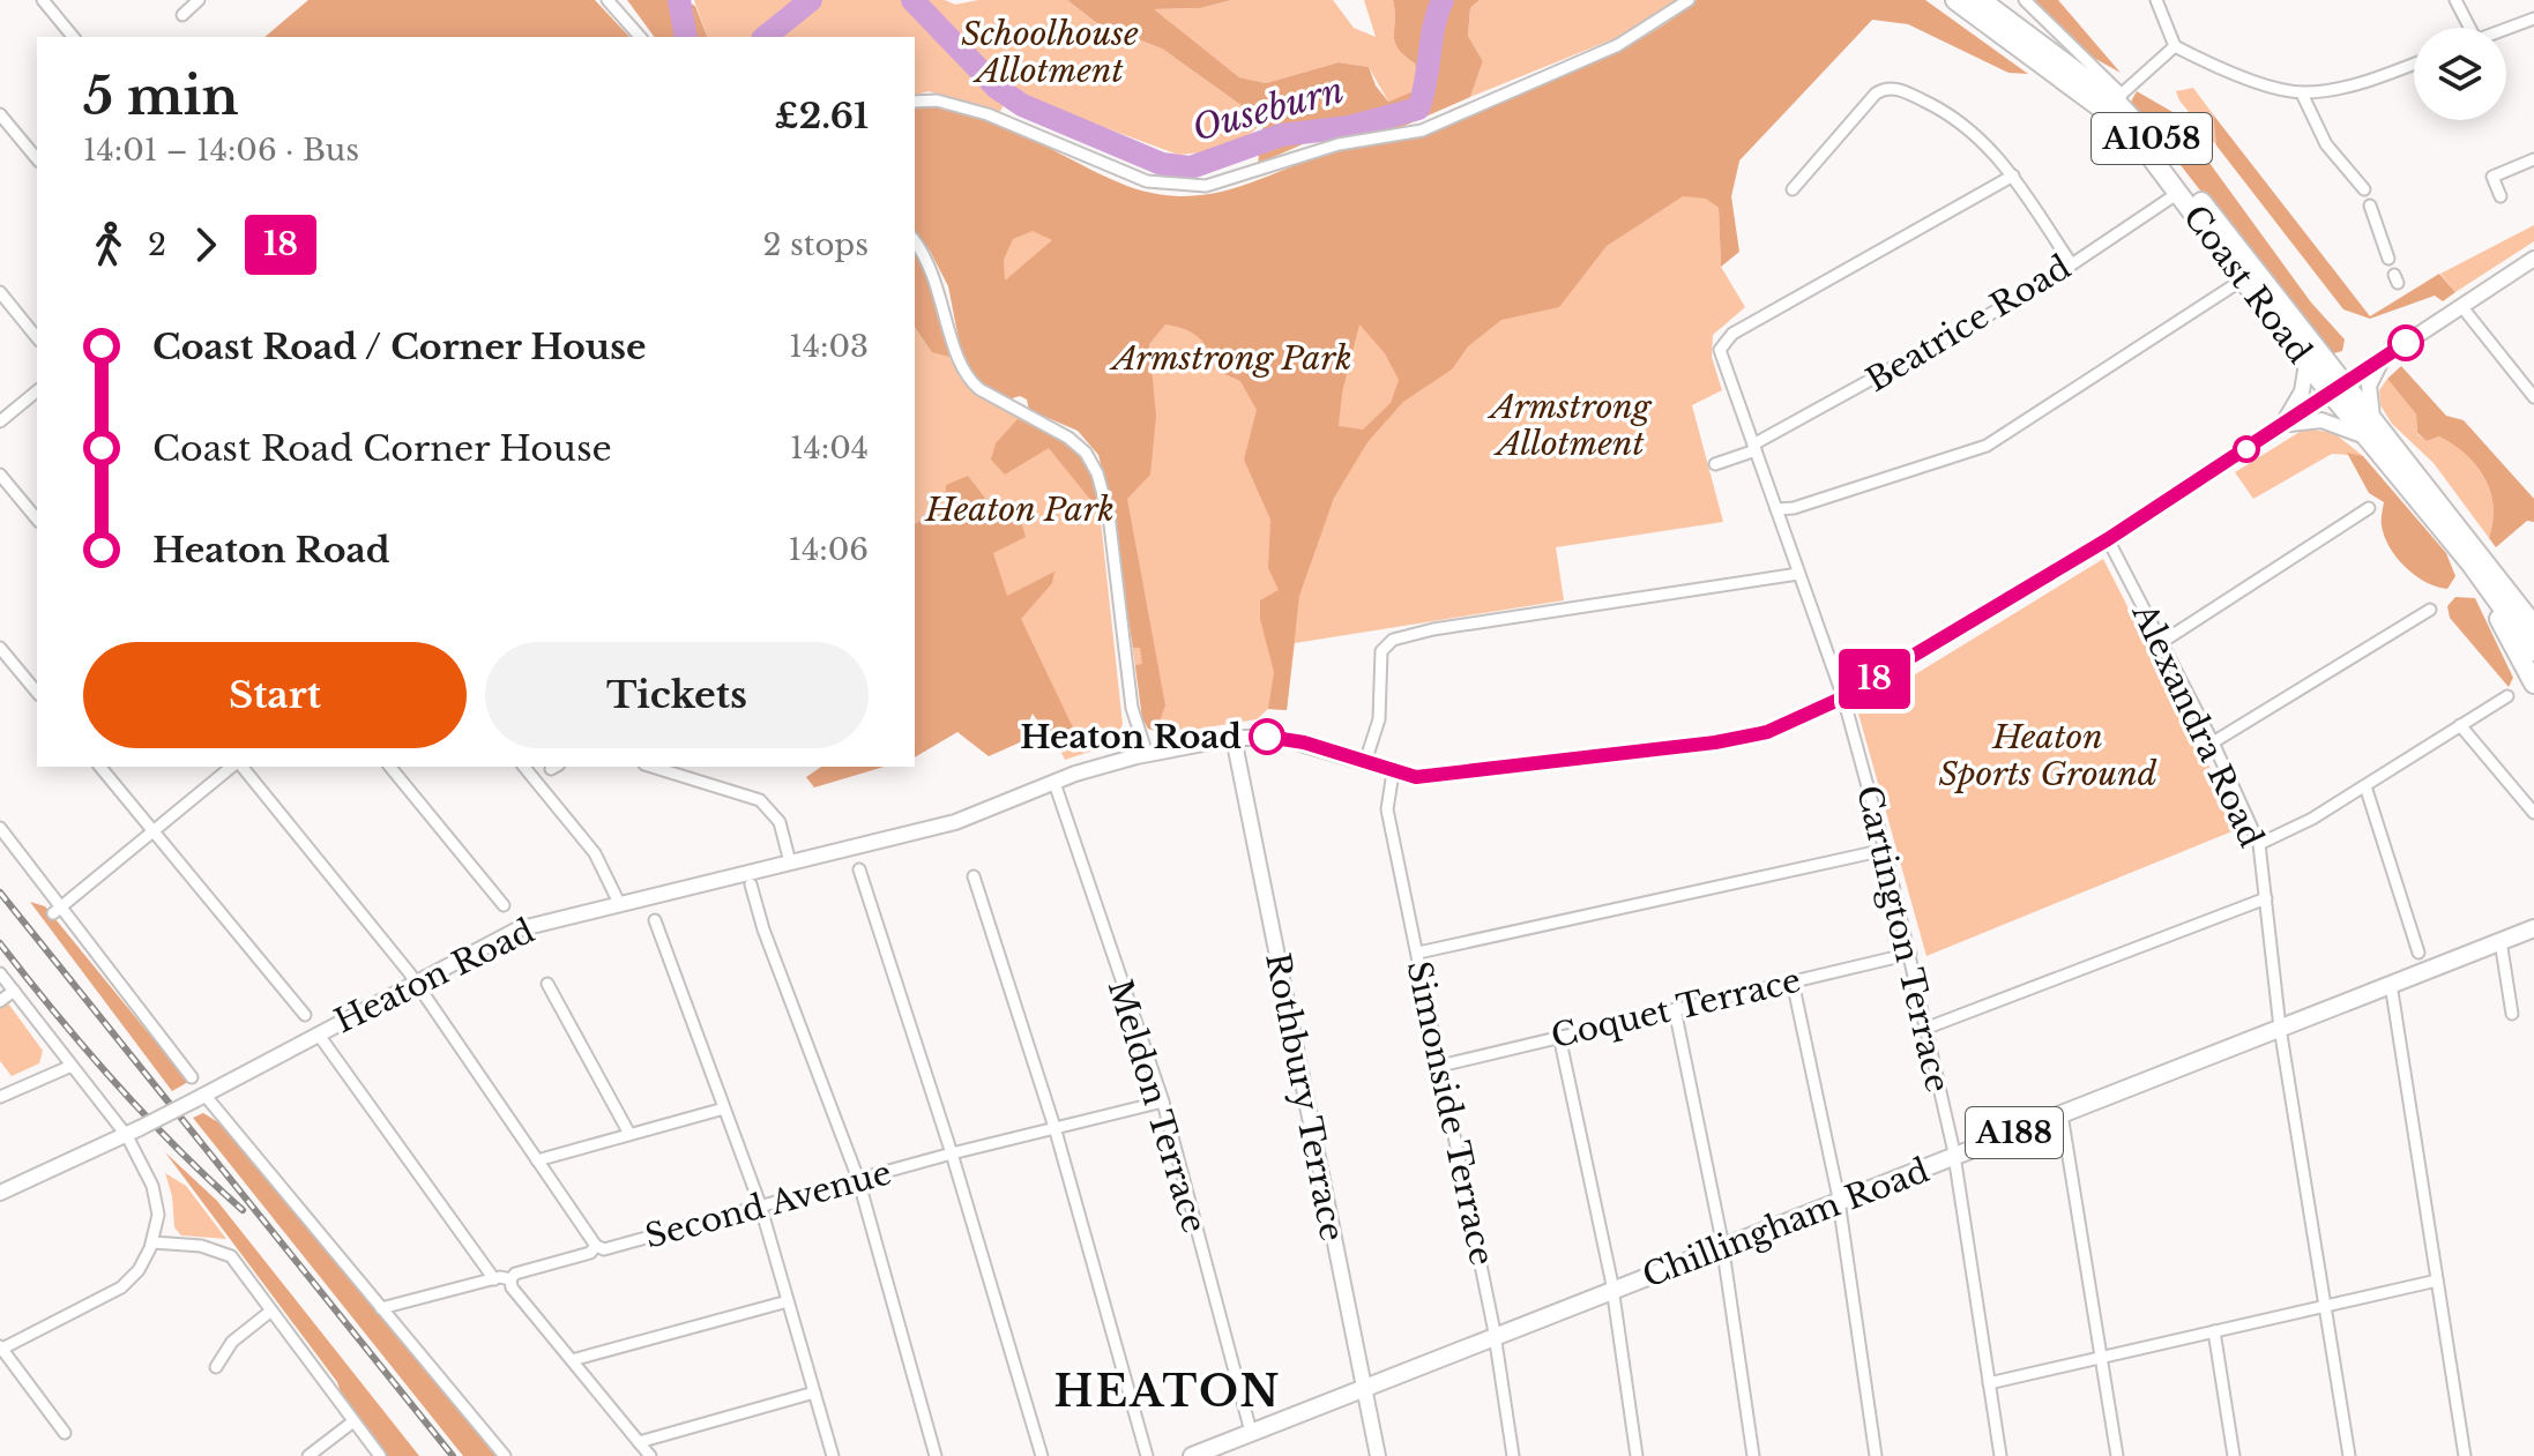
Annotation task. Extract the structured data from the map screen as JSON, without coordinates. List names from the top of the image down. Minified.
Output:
{"streets":{"highway":["A1058","Coast Road"],"main road":["A188","Chillingham Road"],"street":["Beatrice Road","Alexandra Road","Cartington Terrace","Heaton Road","Coquet Terrace","Rothbury Terrace","Meldon Terrace","Simonside Terrace","Second Avenue"]},"crossings":[["Coast Road","Beatrice Road"],["Beatrice Road","Cartington Terrace"],["Alexandra Road","Chillingham Road"],["Cartington Terrace","Coquet Terrace"],["Cartington Terrace","Chillingham Road"],["Heaton Road","Rothbury Terrace"],["Heaton Road","Meldon Terrace"],["Heaton Road","Simonside Terrace"],["Coquet Terrace","Simonside Terrace"],["Rothbury Terrace","Chillingham Road"],["Meldon Terrace","Second Avenue"],["Meldon Terrace","Chillingham Road"],["Simonside Terrace","Chillingham Road"]],"districts":["HEATON"],"water":["Ouseburn"],"parks":["Schoolhouse Allotment","Armstrong Park","Armstrong Allotment","Heaton Park","Heaton Sports Ground"],"places":["Heaton Road"],"lines":["bus line 18"],"page":{"on_map":"18","heading":["5 min","14:01 – 14:06 · Bus","£2.61"],"legs":["2","18","2 stops"],"list":[{"name":"Coast Road / Corner House","value":"14:03"},{"name":"Coast Road Corner House","value":"14:04"},{"name":"Heaton Road","value":"14:06"}],"buttons":["Start","Tickets"]}}
